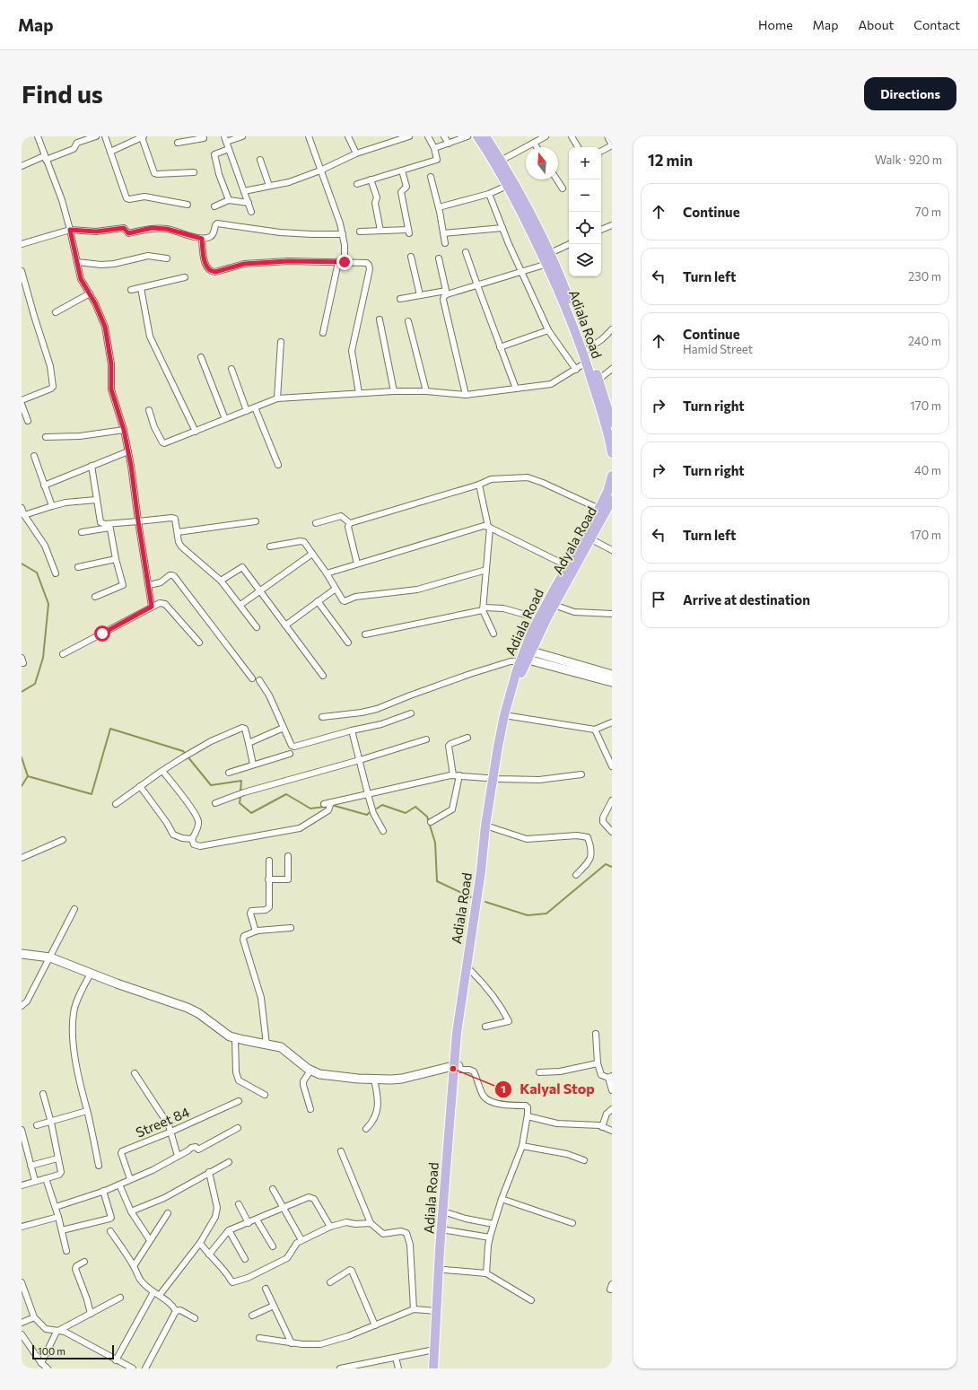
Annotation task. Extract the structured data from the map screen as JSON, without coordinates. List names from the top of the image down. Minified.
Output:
{"streets":{"main road":["Adiala Road","Adyala Road"],"street":["Street 84"]},"crossings":[["Adiala Road","Adyala Road"]],"places":["Kalyal Stop"],"scale_bar":"100 m","north":"top","page":{"header":"Map","nav":["Home","Map","About","Contact"],"buttons":"Directions","title":"Find us","heading":["12 min","Walk · 920 m"],"map_buttons":["+","−"],"list":[["Continue","70 m"],["Turn left","230 m"],["Continue","Hamid Street","240 m"],["Turn right","170 m"],["Turn right","40 m"],["Turn left","170 m"],"Arrive at destination"],"scale":"100 m"}}
